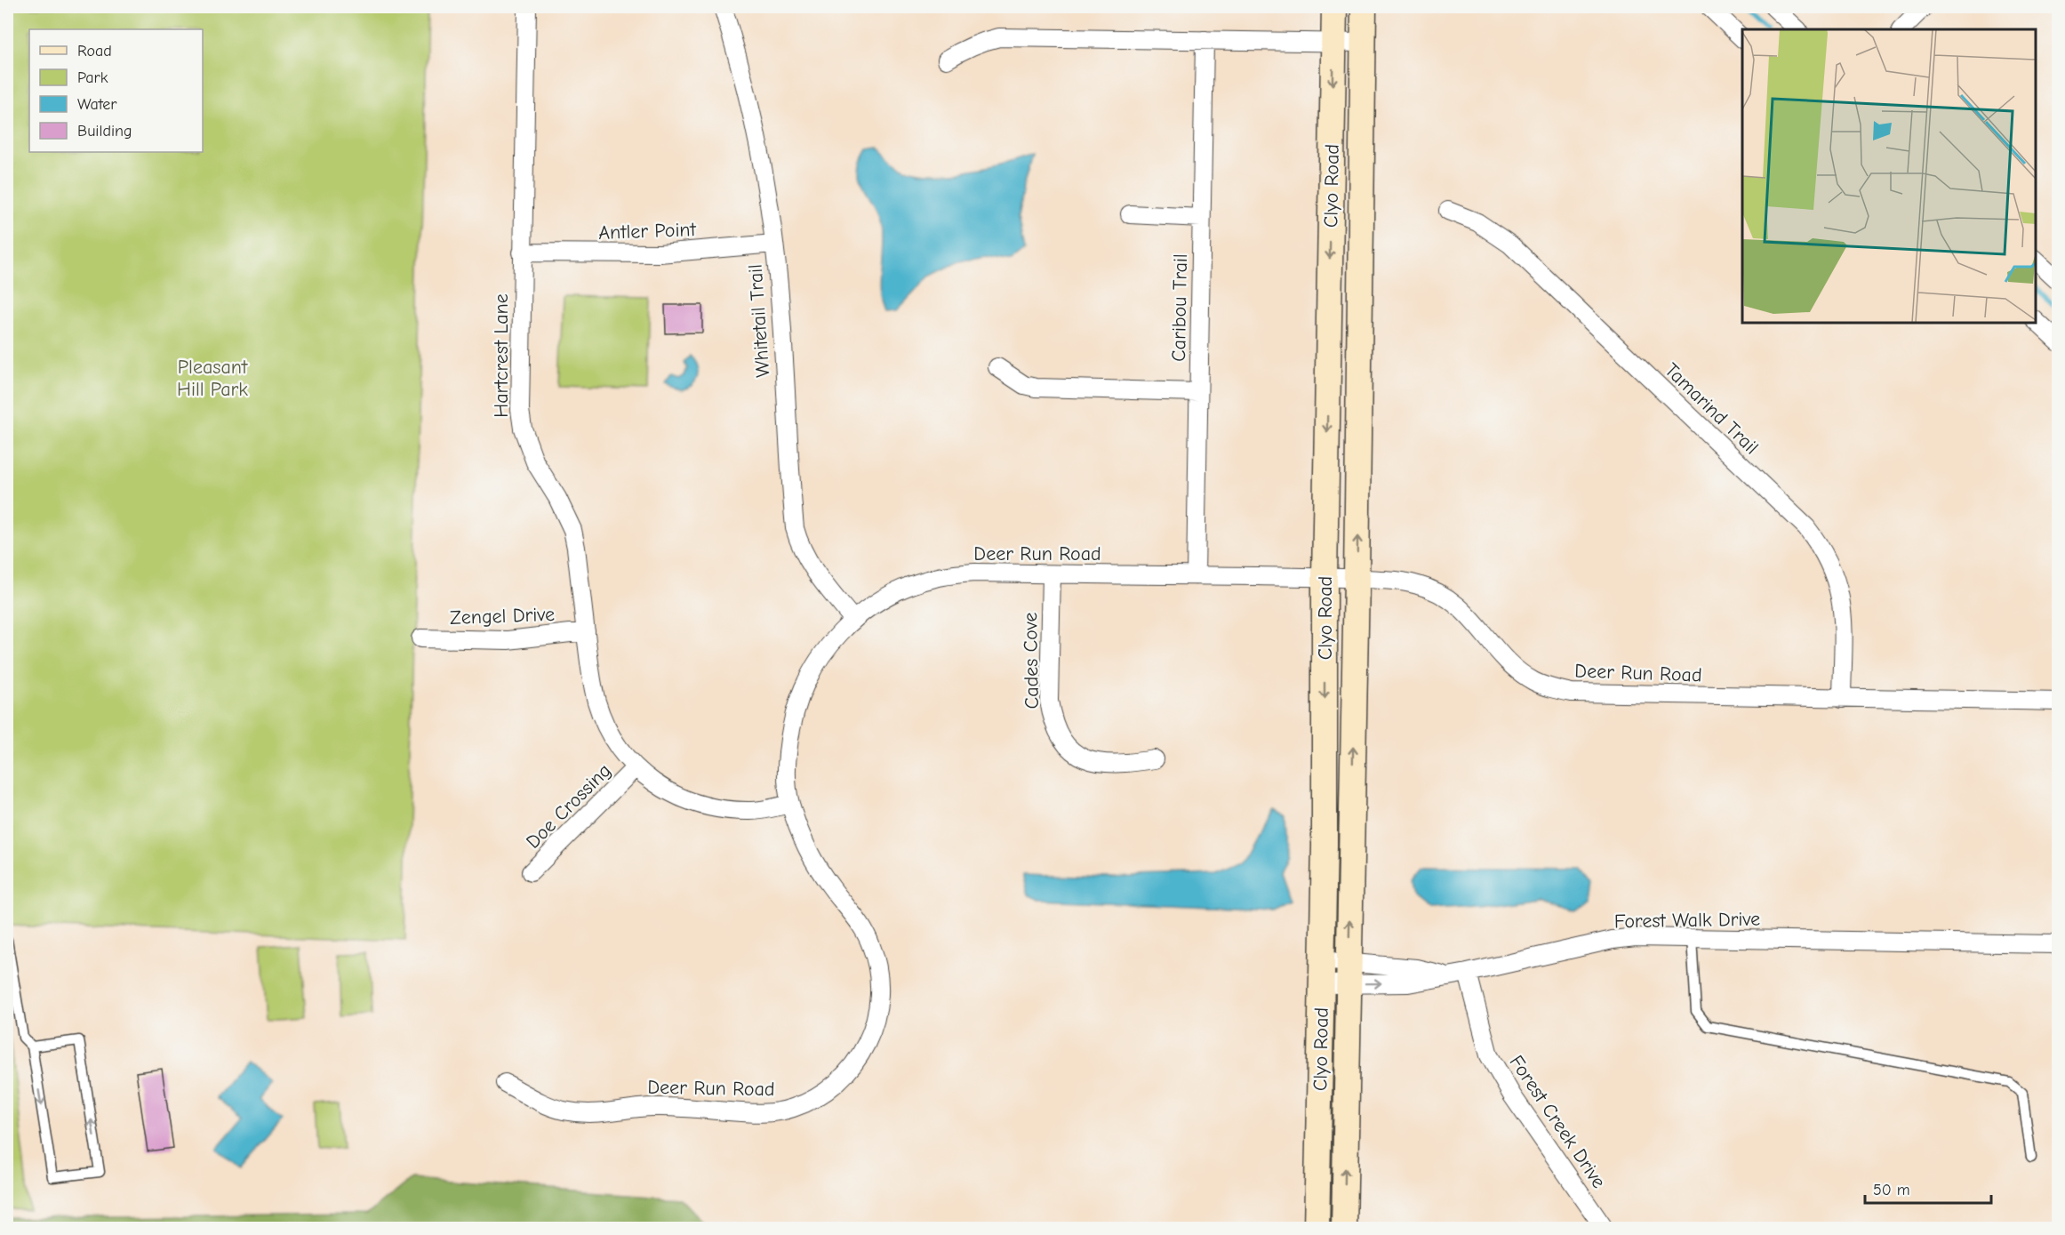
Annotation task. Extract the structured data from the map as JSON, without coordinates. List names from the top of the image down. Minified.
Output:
{"streets":{"street":["Clyo Road","Antler Point","Caribou Trail","Whitetail Trail","Hartcrest Lane","Tamarind Trail","Deer Run Road","Zengel Drive","Cades Cove","Doe Crossing","Forest Walk Drive","Forest Creek Drive"]},"crossings":[["Clyo Road","Deer Run Road"],["Clyo Road","Forest Walk Drive"],["Antler Point","Whitetail Trail"],["Antler Point","Hartcrest Lane"],["Caribou Trail","Deer Run Road"],["Whitetail Trail","Deer Run Road"],["Hartcrest Lane","Deer Run Road"],["Hartcrest Lane","Zengel Drive"],["Hartcrest Lane","Doe Crossing"],["Tamarind Trail","Deer Run Road"],["Deer Run Road","Cades Cove"],["Forest Walk Drive","Forest Creek Drive"]],"parks":["Pleasant Hill Park"],"legend":["Road","Park","Water","Building"],"scale_bar":"50 m"}
